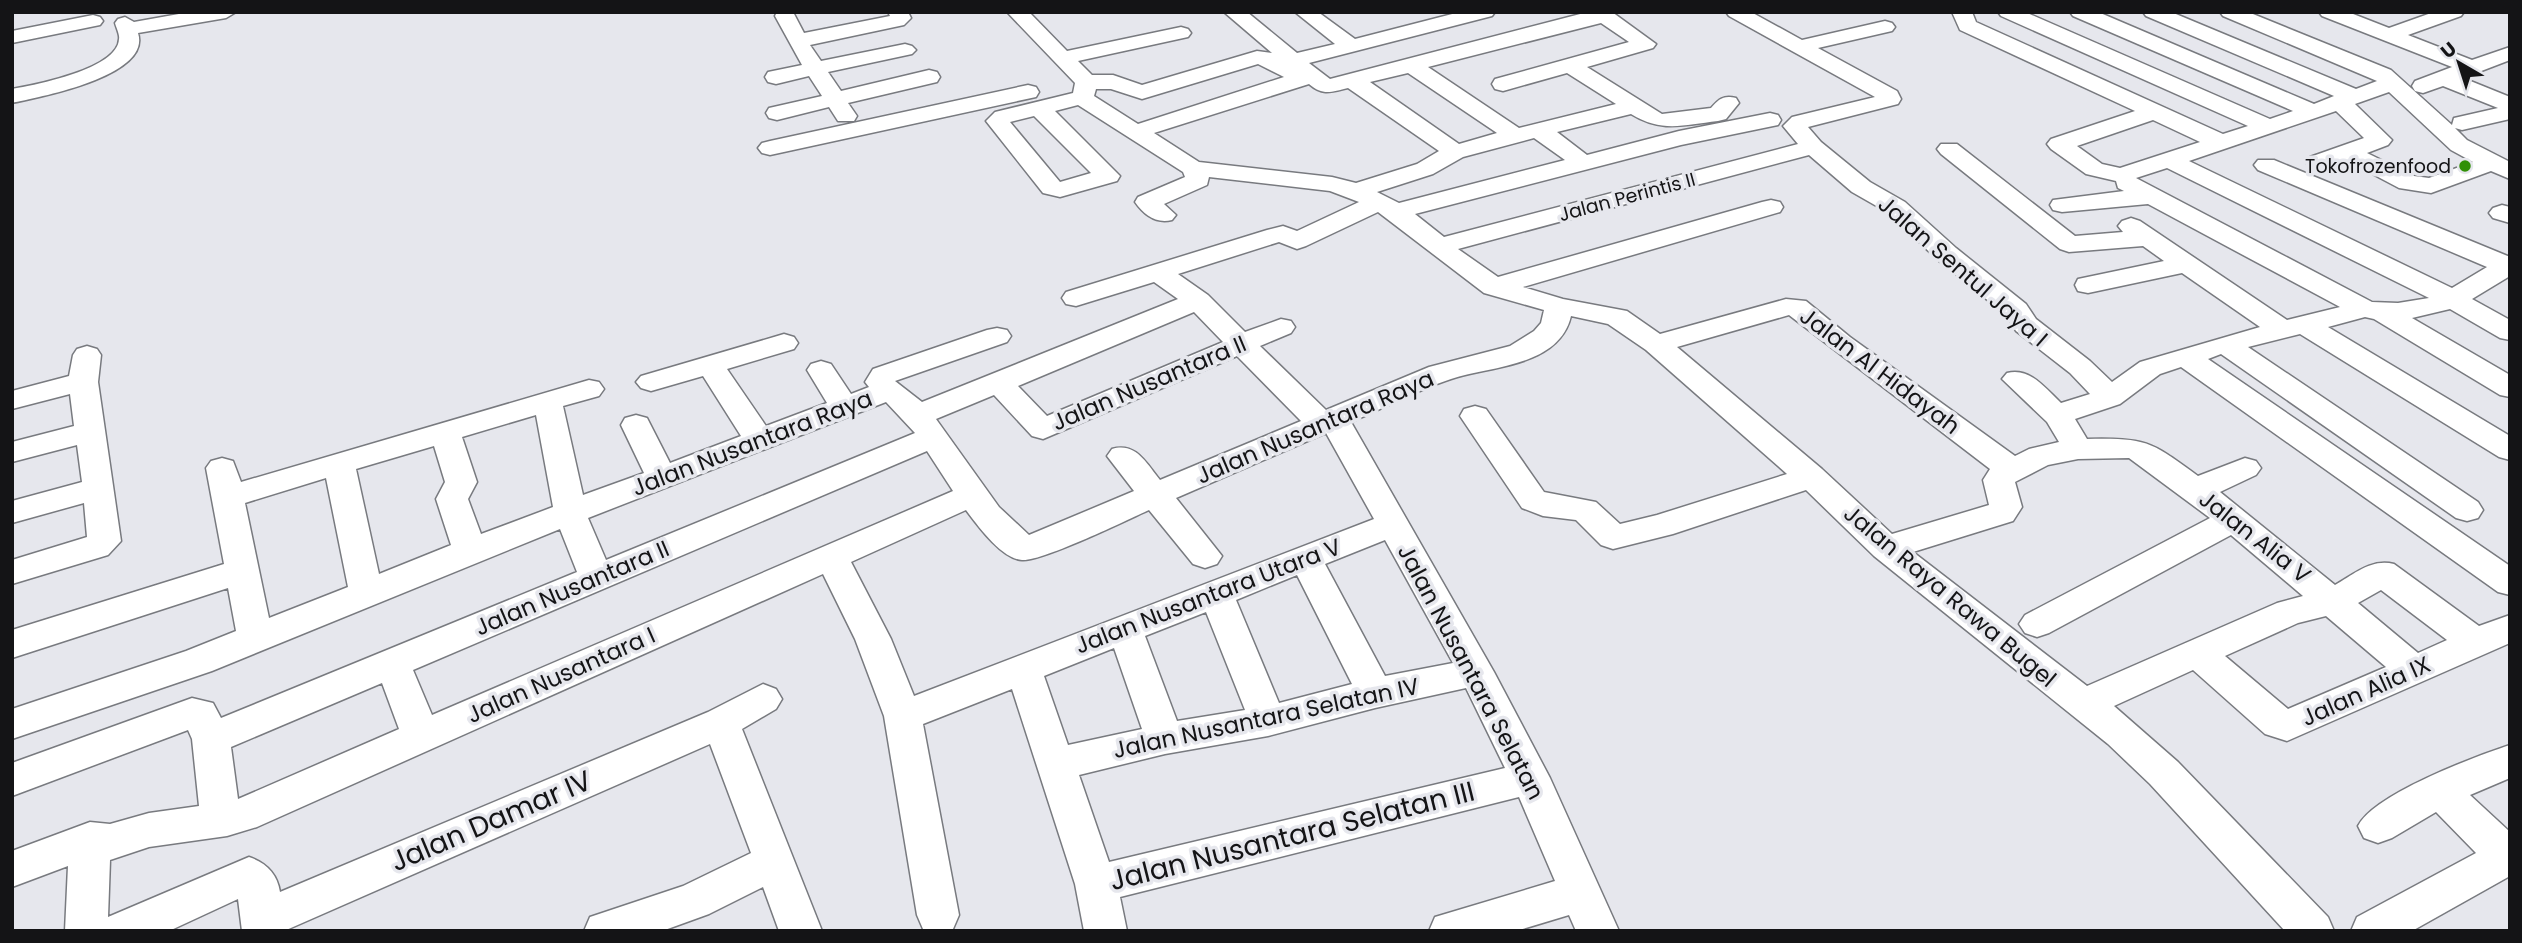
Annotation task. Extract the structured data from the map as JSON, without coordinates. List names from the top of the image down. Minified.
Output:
{"streets":{"street":["Jalan Perintis II","Jalan Sentul Jaya I","Jalan Al Hidayah","Jalan Nusantara II","Jalan Nusantara Raya","Jalan Alia V","Jalan Nusantara Utara V","Jalan Raya Rawa Bugel","Jalan Nusantara Selatan","Jalan Nusantara I","Jalan Alia IX","Jalan Nusantara Selatan IV","Jalan Damar IV","Jalan Nusantara Selatan III"]},"crossings":[["Jalan Perintis II","Jalan Sentul Jaya I"],["Jalan Al Hidayah","Jalan Alia V"],["Jalan Al Hidayah","Jalan Raya Rawa Bugel"],["Jalan Nusantara II","Jalan Nusantara Raya"],["Jalan Nusantara II","Jalan Nusantara Selatan"],["Jalan Nusantara Raya","Jalan Raya Rawa Bugel"],["Jalan Nusantara Raya","Jalan Nusantara Selatan"],["Jalan Nusantara Raya","Jalan Nusantara I"],["Jalan Alia V","Jalan Alia IX"],["Jalan Nusantara Utara V","Jalan Nusantara Selatan"],["Jalan Nusantara Selatan","Jalan Nusantara Selatan IV"],["Jalan Nusantara Selatan","Jalan Nusantara Selatan III"]],"places":["Tokofrozenfood"],"north":"top left"}
